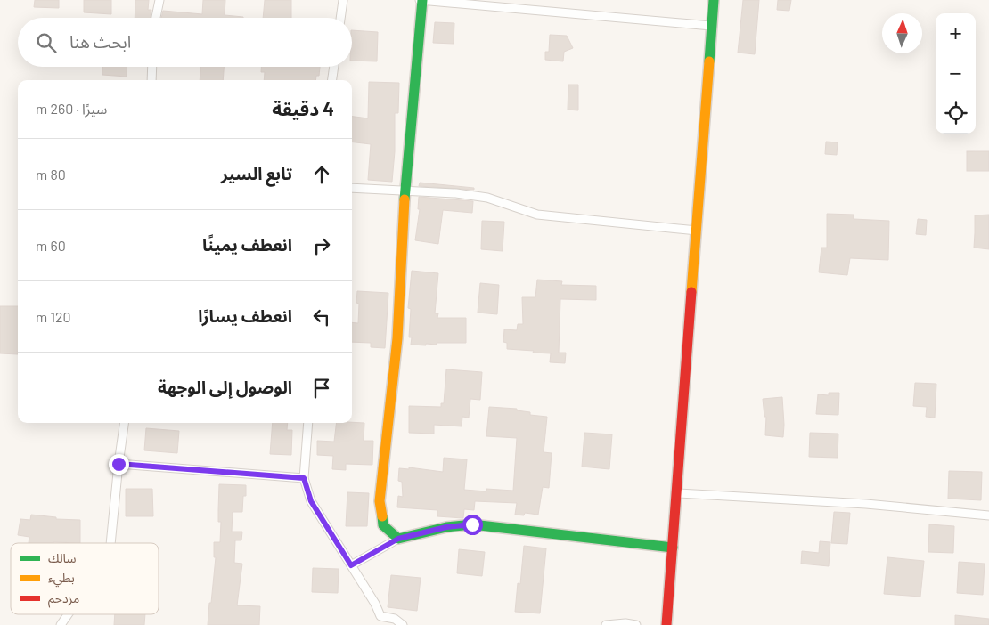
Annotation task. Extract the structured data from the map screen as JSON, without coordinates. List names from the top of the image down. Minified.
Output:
{"legend":["سالك","بطيء","مزدحم"],"north":"top","page":{"map_buttons":["+","−"],"search":"ابحث هنا","heading":["4 دقيقة","سيرًا · 260 m"],"list":[["تابع السير","80 m"],["انعطف يمينًا","60 m"],["انعطف يسارًا","120 m"],"الوصول إلى الوجهة"]}}
